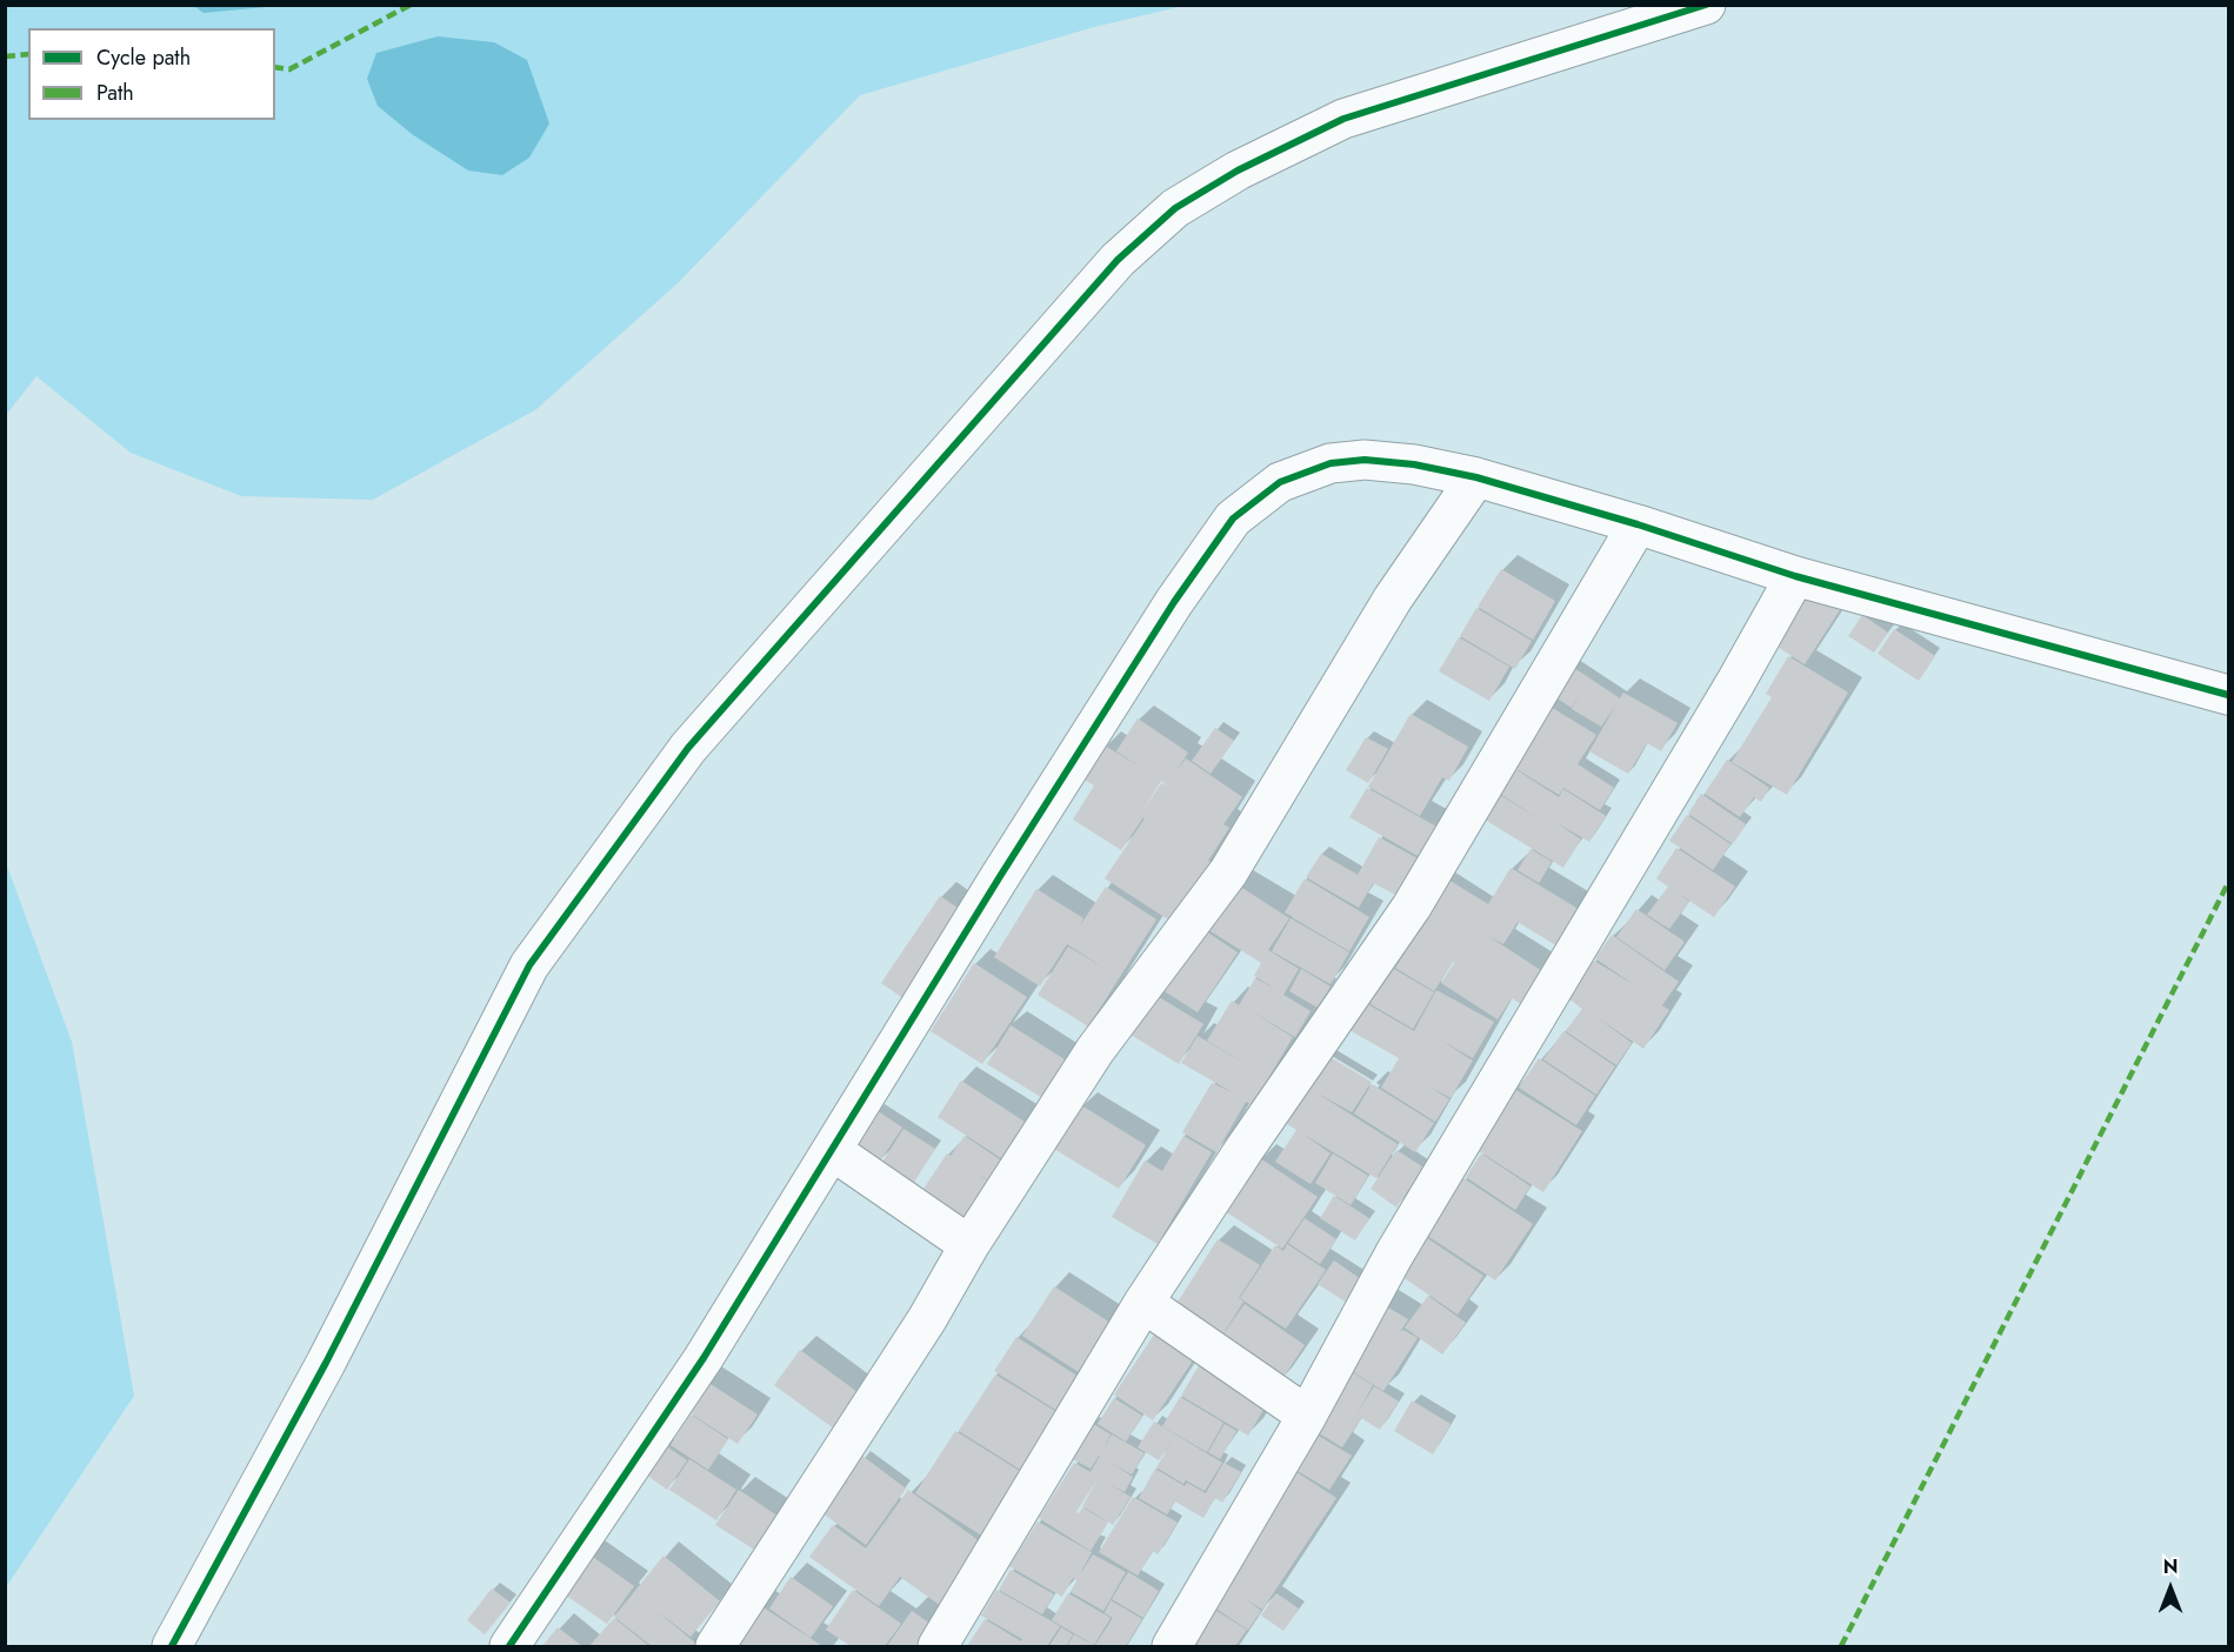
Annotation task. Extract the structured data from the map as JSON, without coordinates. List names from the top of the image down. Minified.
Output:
{"legend":["Cycle path","Path"],"north":"top"}
